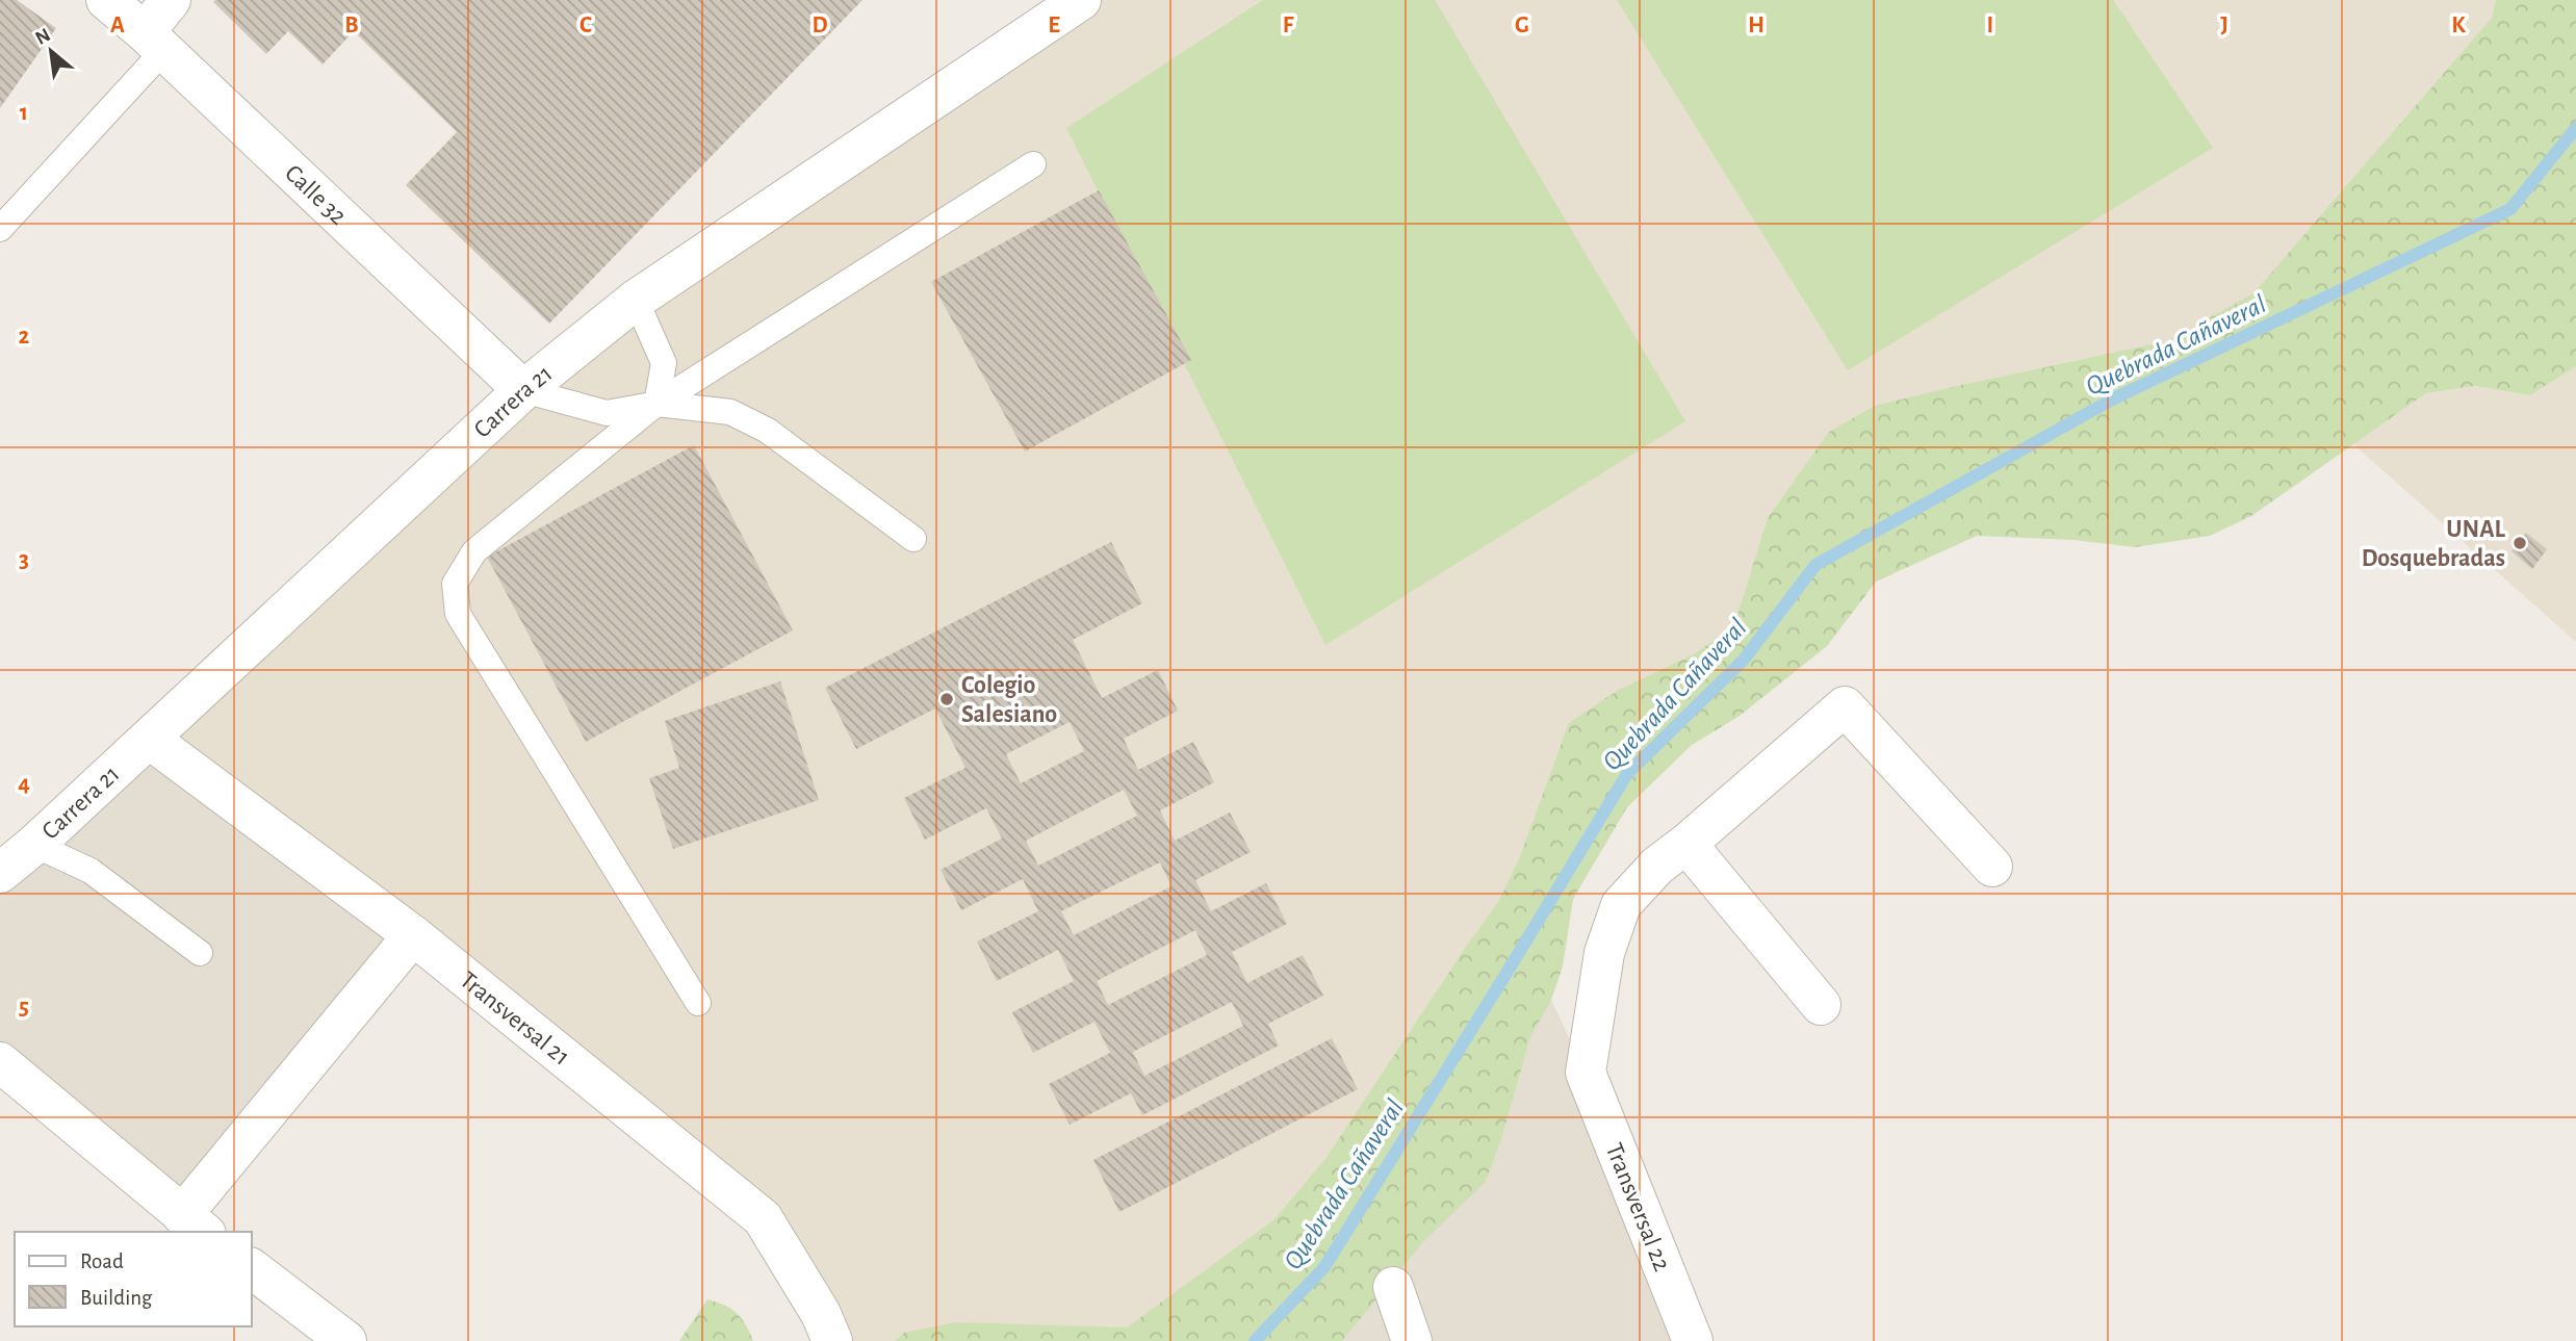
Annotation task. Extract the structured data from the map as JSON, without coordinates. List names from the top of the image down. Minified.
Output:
{"streets":{"street":["Calle 32","Carrera 21","Transversal 21","Transversal 22"]},"crossings":[["Calle 32","Carrera 21"],["Carrera 21","Transversal 21"]],"water":["Quebrada Cañaveral"],"places":["UNAL Dosquebradas","Colegio Salesiano"],"legend":["Road","Building"],"north":"top left","grid":{"columns":["A","B","C","D","E","F","G","H","I","J","K"],"rows":["1","2","3","4","5"]}}
